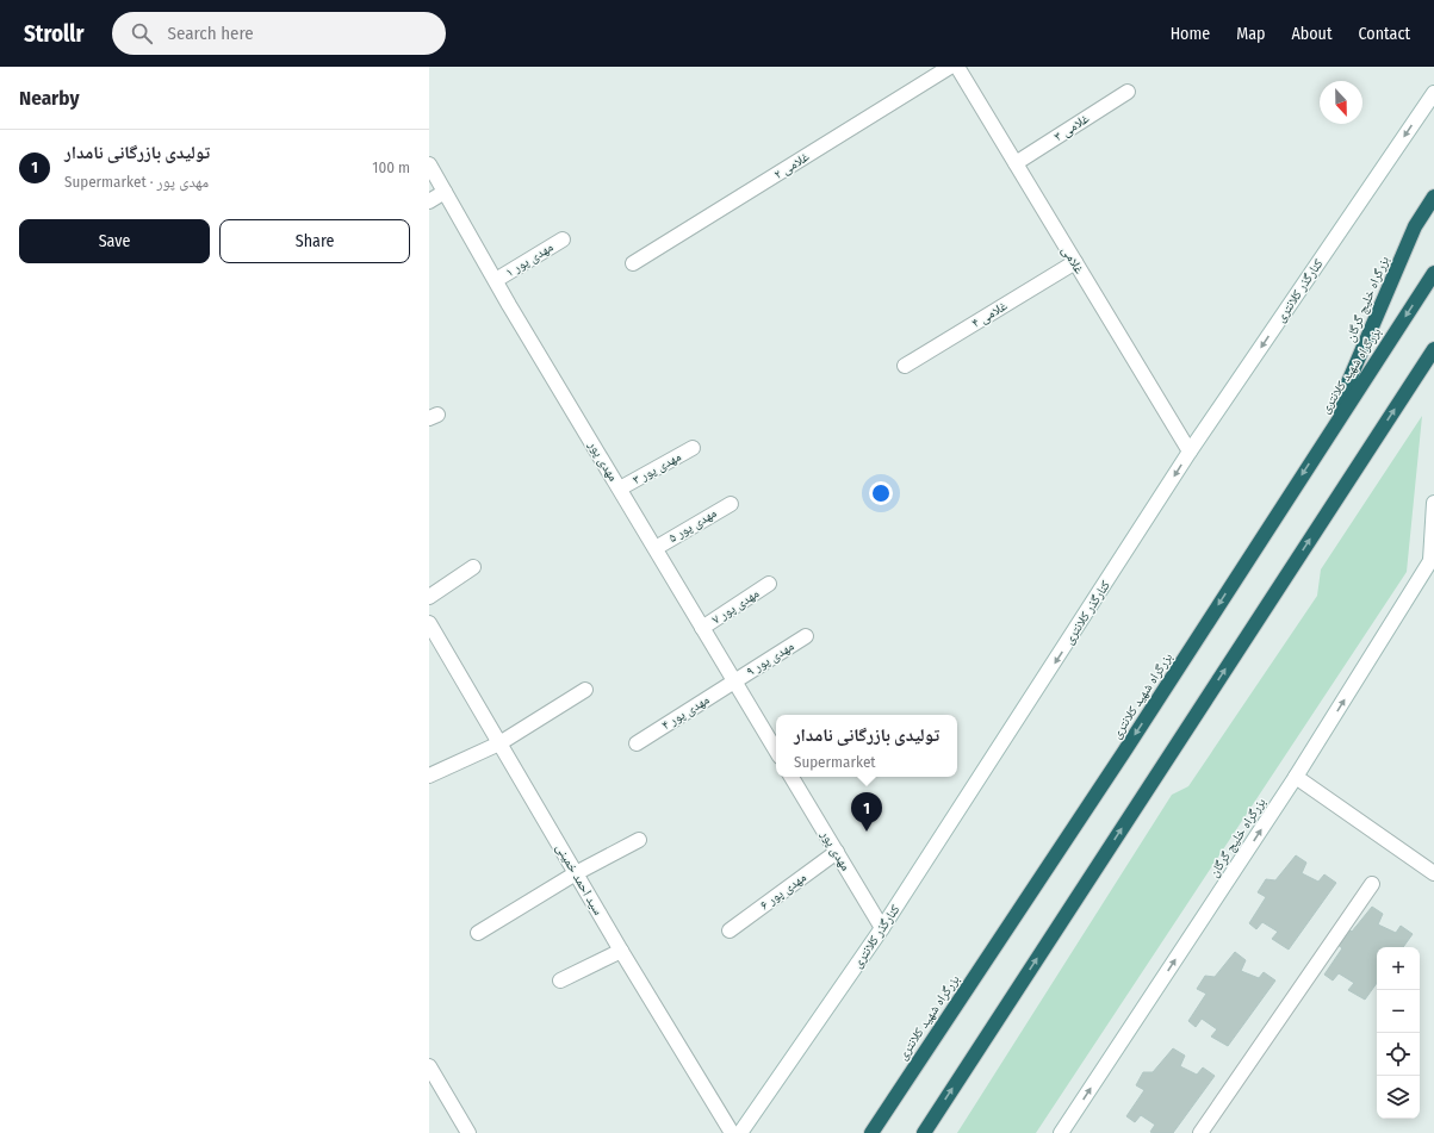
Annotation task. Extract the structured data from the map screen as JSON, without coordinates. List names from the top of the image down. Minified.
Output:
{"streets":{"highway":["بزرگراه خلیج گرگان","بزرگراه شهید کلانتری"],"street":["غلامی ۳","غلامی ۲","۱ مهدی پور","غلامی","کنارگذر کلانتری","غلامی ۴","مهدی پور","۳ مهدی پور","۵ مهدی پور","۷ مهدی پور","۹ مهدی پور","۴ مهدی پور","سید احمد خمینی","۶ مهدی پور"]},"crossings":[["غلامی ۳","غلامی"],["۱ مهدی پور","مهدی پور"],["غلامی","کنارگذر کلانتری"],["غلامی","غلامی ۴"],["کنارگذر کلانتری","مهدی پور"],["بزرگراه خلیج گرگان","بزرگراه شهید کلانتری"],["مهدی پور","۳ مهدی پور"],["مهدی پور","۵ مهدی پور"],["مهدی پور","۷ مهدی پور"],["مهدی پور","۹ مهدی پور"],["مهدی پور","۴ مهدی پور"],["مهدی پور","۶ مهدی پور"],["۹ مهدی پور","۴ مهدی پور"]],"one_way":["کنارگذر کلانتری"],"north":"bottom","page":{"header":"Strollr","search":"Search here","nav":["Home","Map","About","Contact"],"heading":"Nearby","list":[{"mark":"1","name":"تولیدی بازرگانی نامدار","note":"Supermarket · مهدی پور","value":"100 m"}],"buttons":["Save","Share"],"popup":["تولیدی بازرگانی نامدار","Supermarket"],"pins":"1","map_buttons":["+","−"]}}
